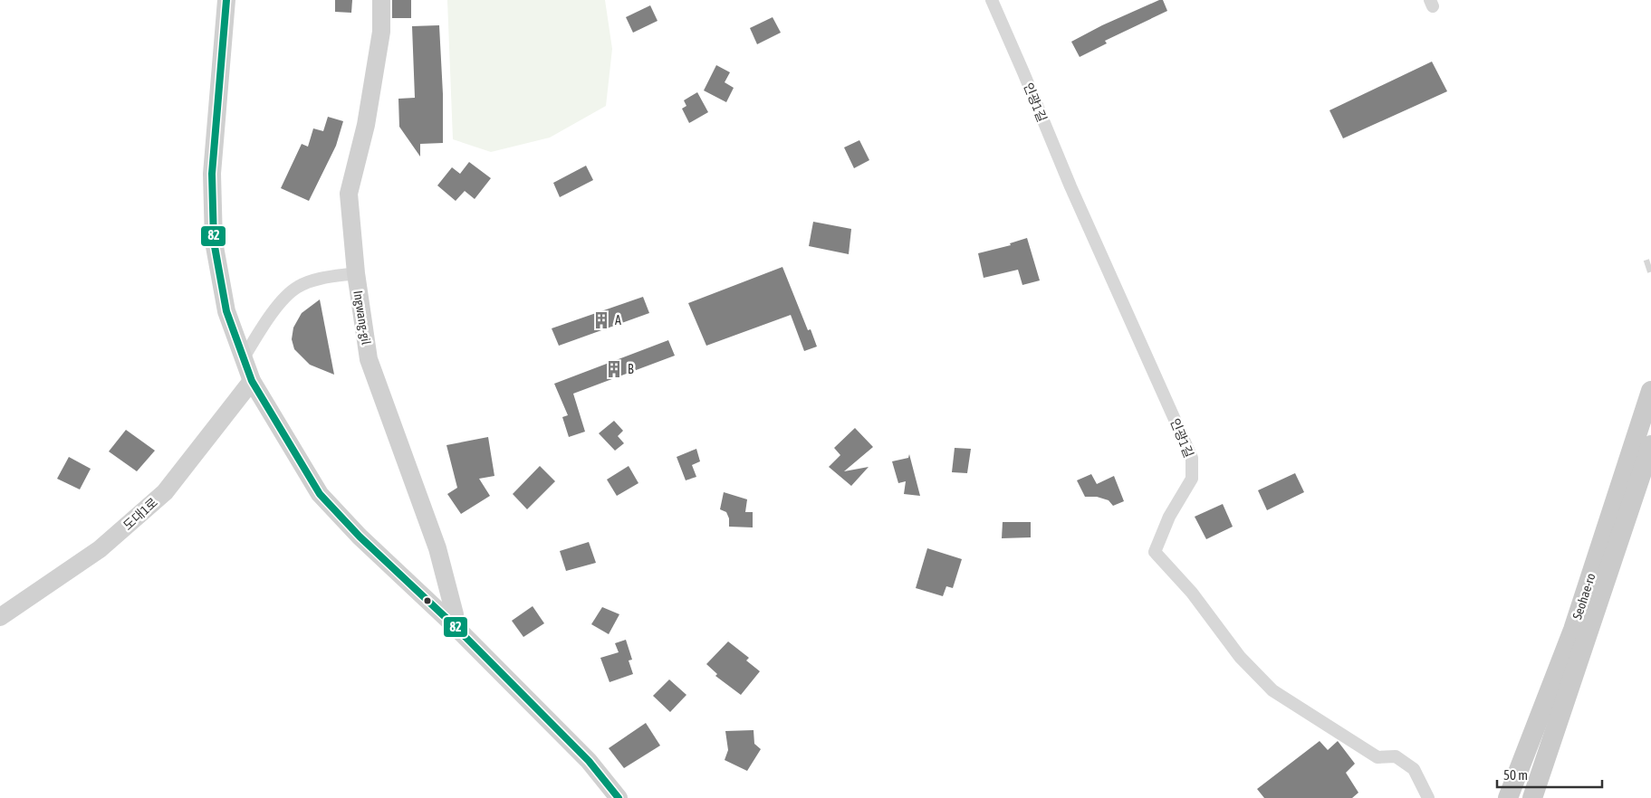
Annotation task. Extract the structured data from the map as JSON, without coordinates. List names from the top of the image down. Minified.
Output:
{"streets":{"main road":["Seohae-ro"],"street":["인광1길","Ingwang-gil","도대1로"]},"places":{"building":["A","B"]},"lines":["transit line 82"],"scale_bar":"50 m"}
